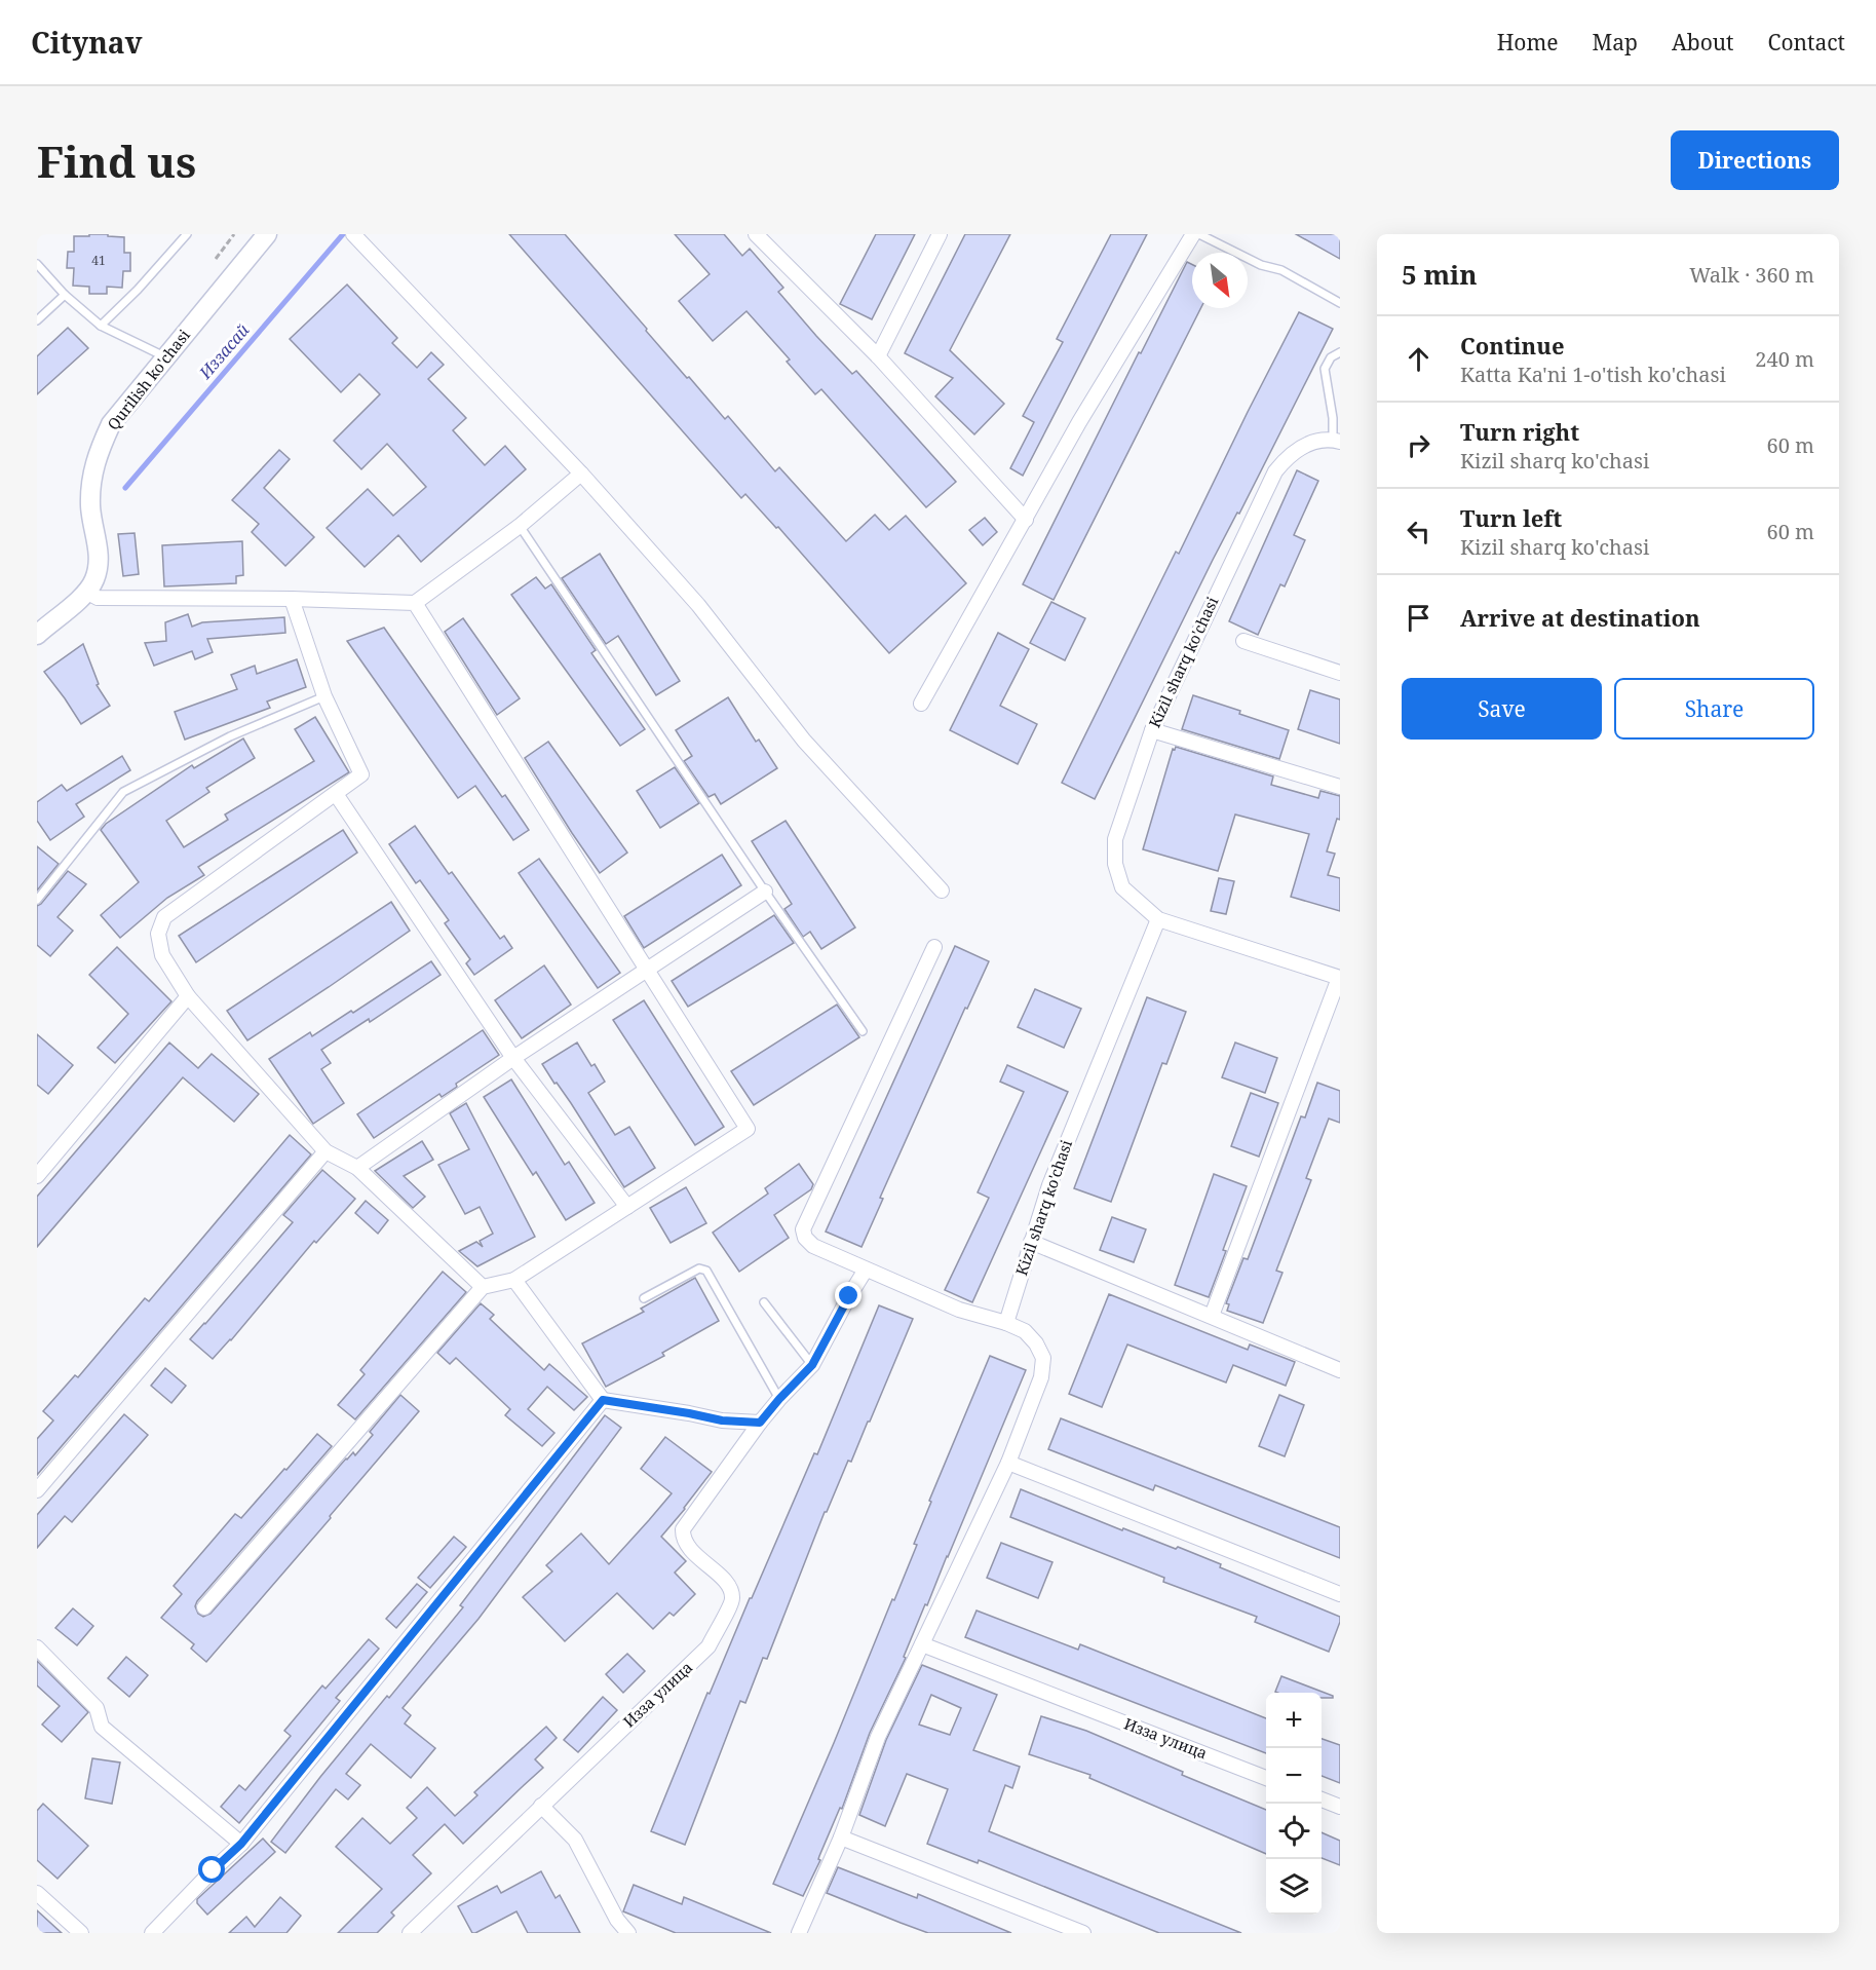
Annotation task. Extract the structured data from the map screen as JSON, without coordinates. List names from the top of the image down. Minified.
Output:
{"streets":{"street":["Qurilish ko'chasi","Kizil sharq ko'chasi","Изза улица"]},"water":["Иззасай"],"house_numbers":["41"],"north":"bottom right","page":{"header":"Citynav","nav":["Home","Map","About","Contact"],"buttons":["Directions",["Save","Share"]],"title":"Find us","heading":["5 min","Walk · 360 m"],"list":[["Continue","Katta Ka'ni 1-o'tish ko'chasi","240 m"],["Turn right","Kizil sharq ko'chasi","60 m"],["Turn left","Kizil sharq ko'chasi","60 m"],"Arrive at destination"],"map_buttons":["+","−"]}}
